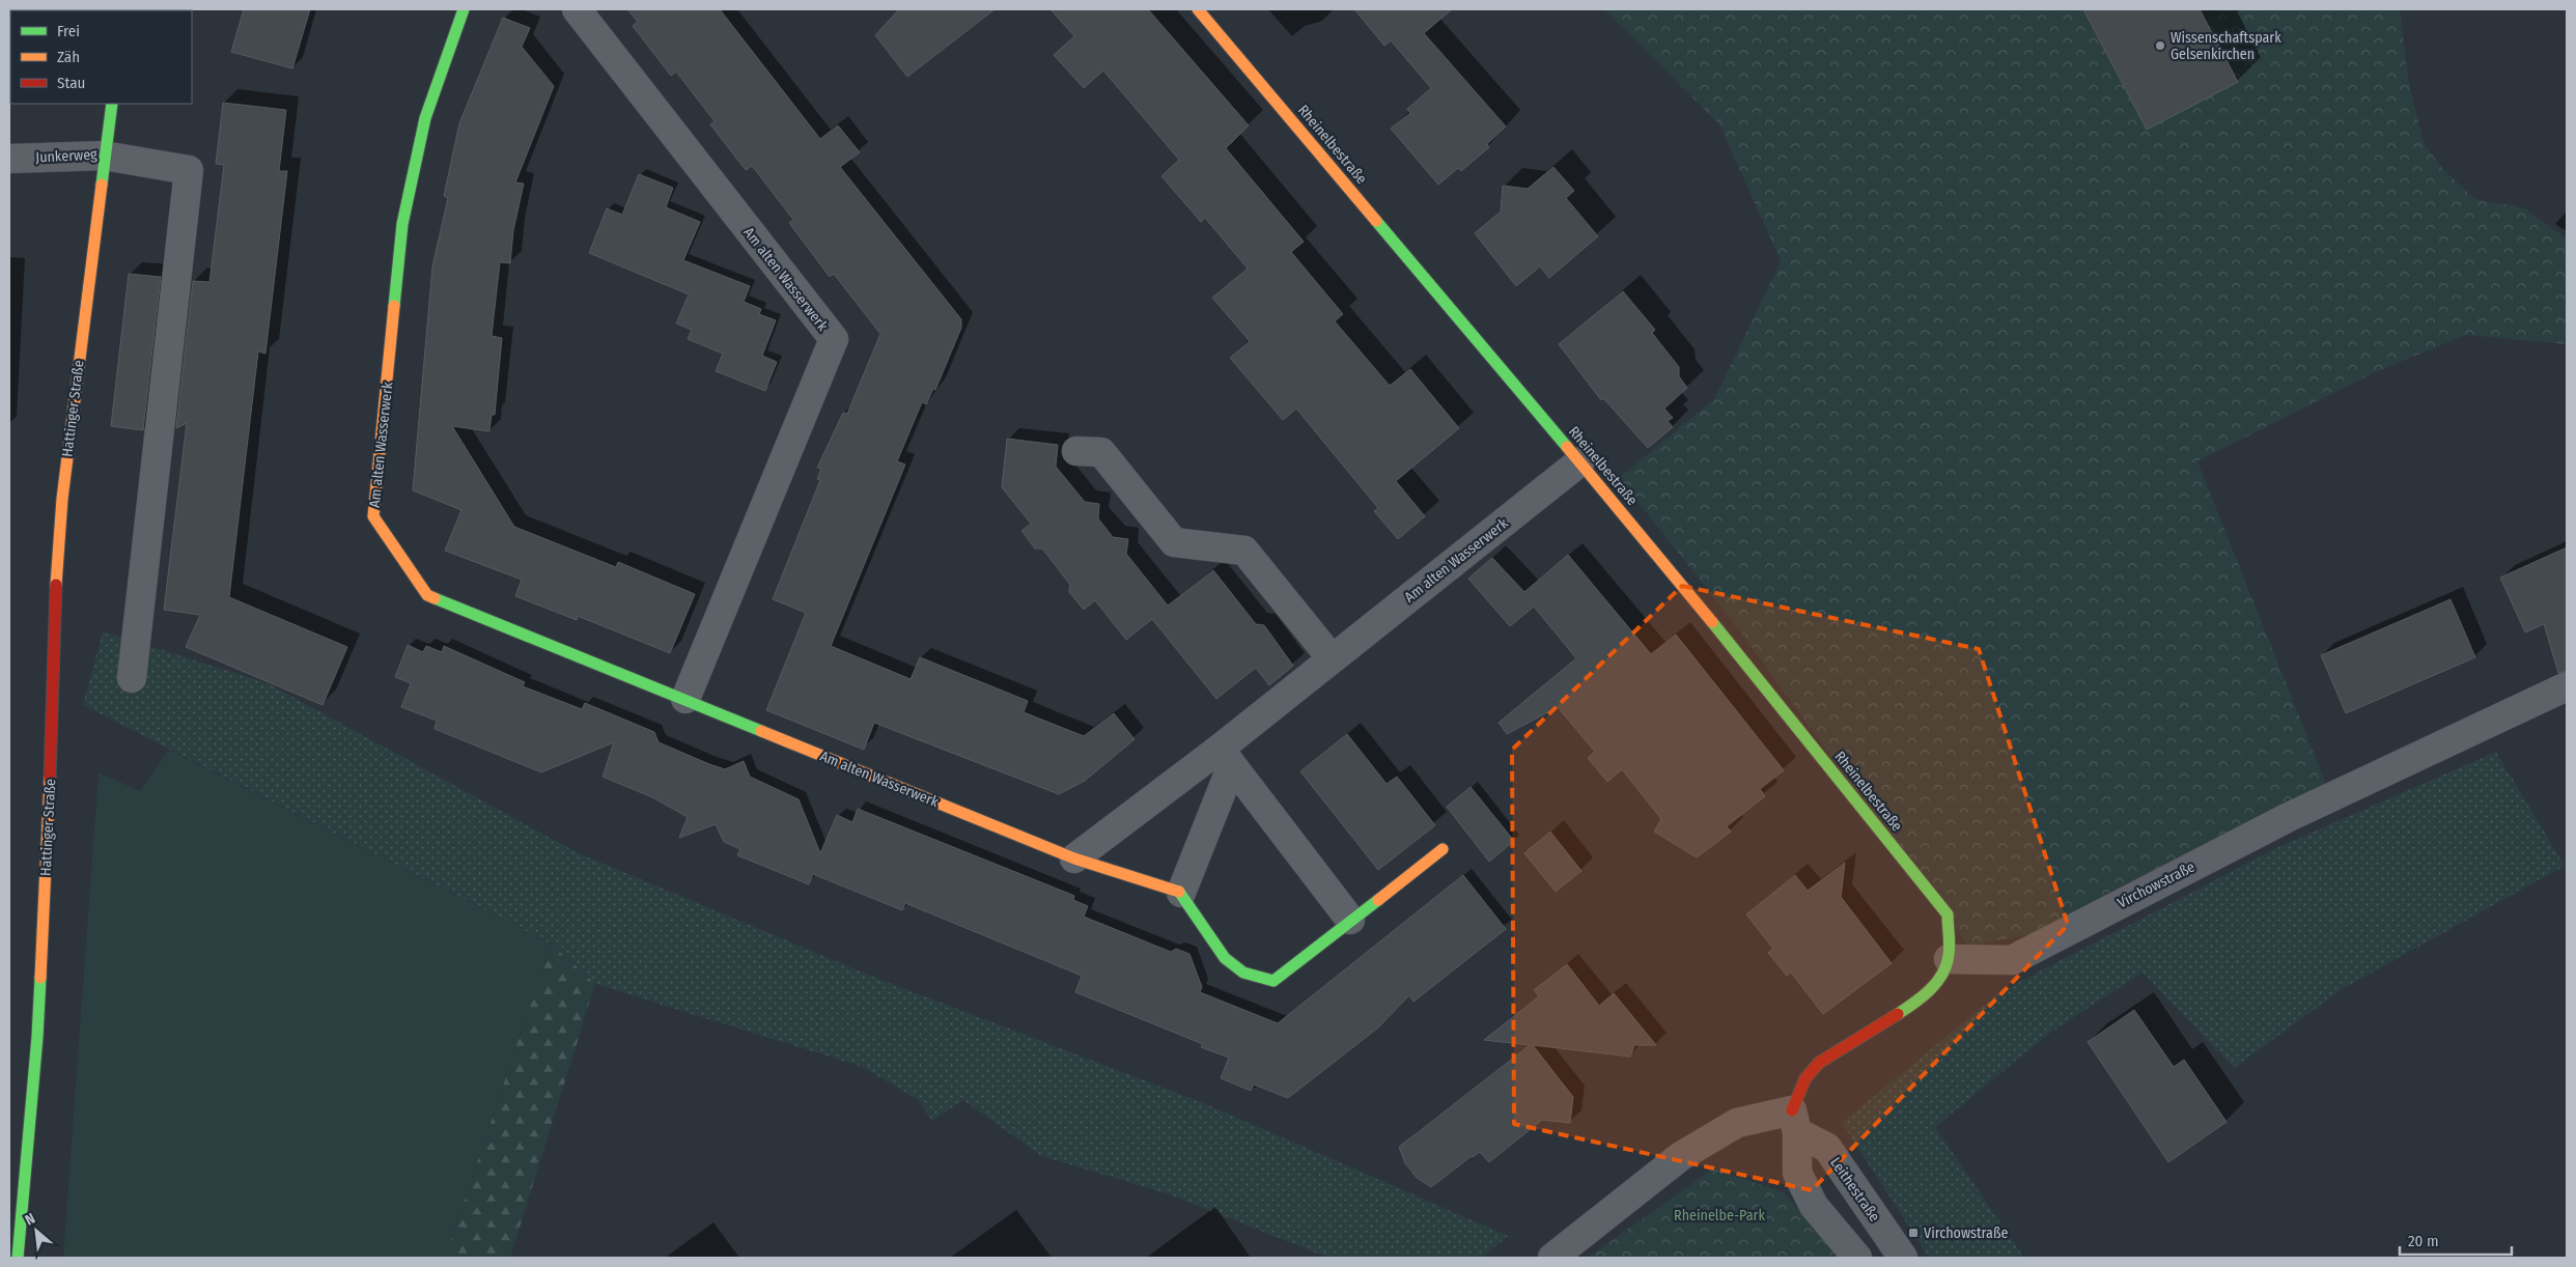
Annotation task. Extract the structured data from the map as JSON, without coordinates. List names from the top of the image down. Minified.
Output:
{"streets":{"street":["Rheinelbestraße","Junkerweg","Am alten Wasserwerk","Hattinger Straße","Virchowstraße","Leithestraße"]},"crossings":[["Rheinelbestraße","Am alten Wasserwerk"],["Rheinelbestraße","Virchowstraße"],["Junkerweg","Hattinger Straße"]],"parks":["Rheinelbe-Park"],"places":{"other":["Wissenschaftspark Gelsenkirchen"],"transit":["Virchowstraße"]},"legend":["Frei","Zäh","Stau"],"scale_bar":"20 m","north":"top left"}
